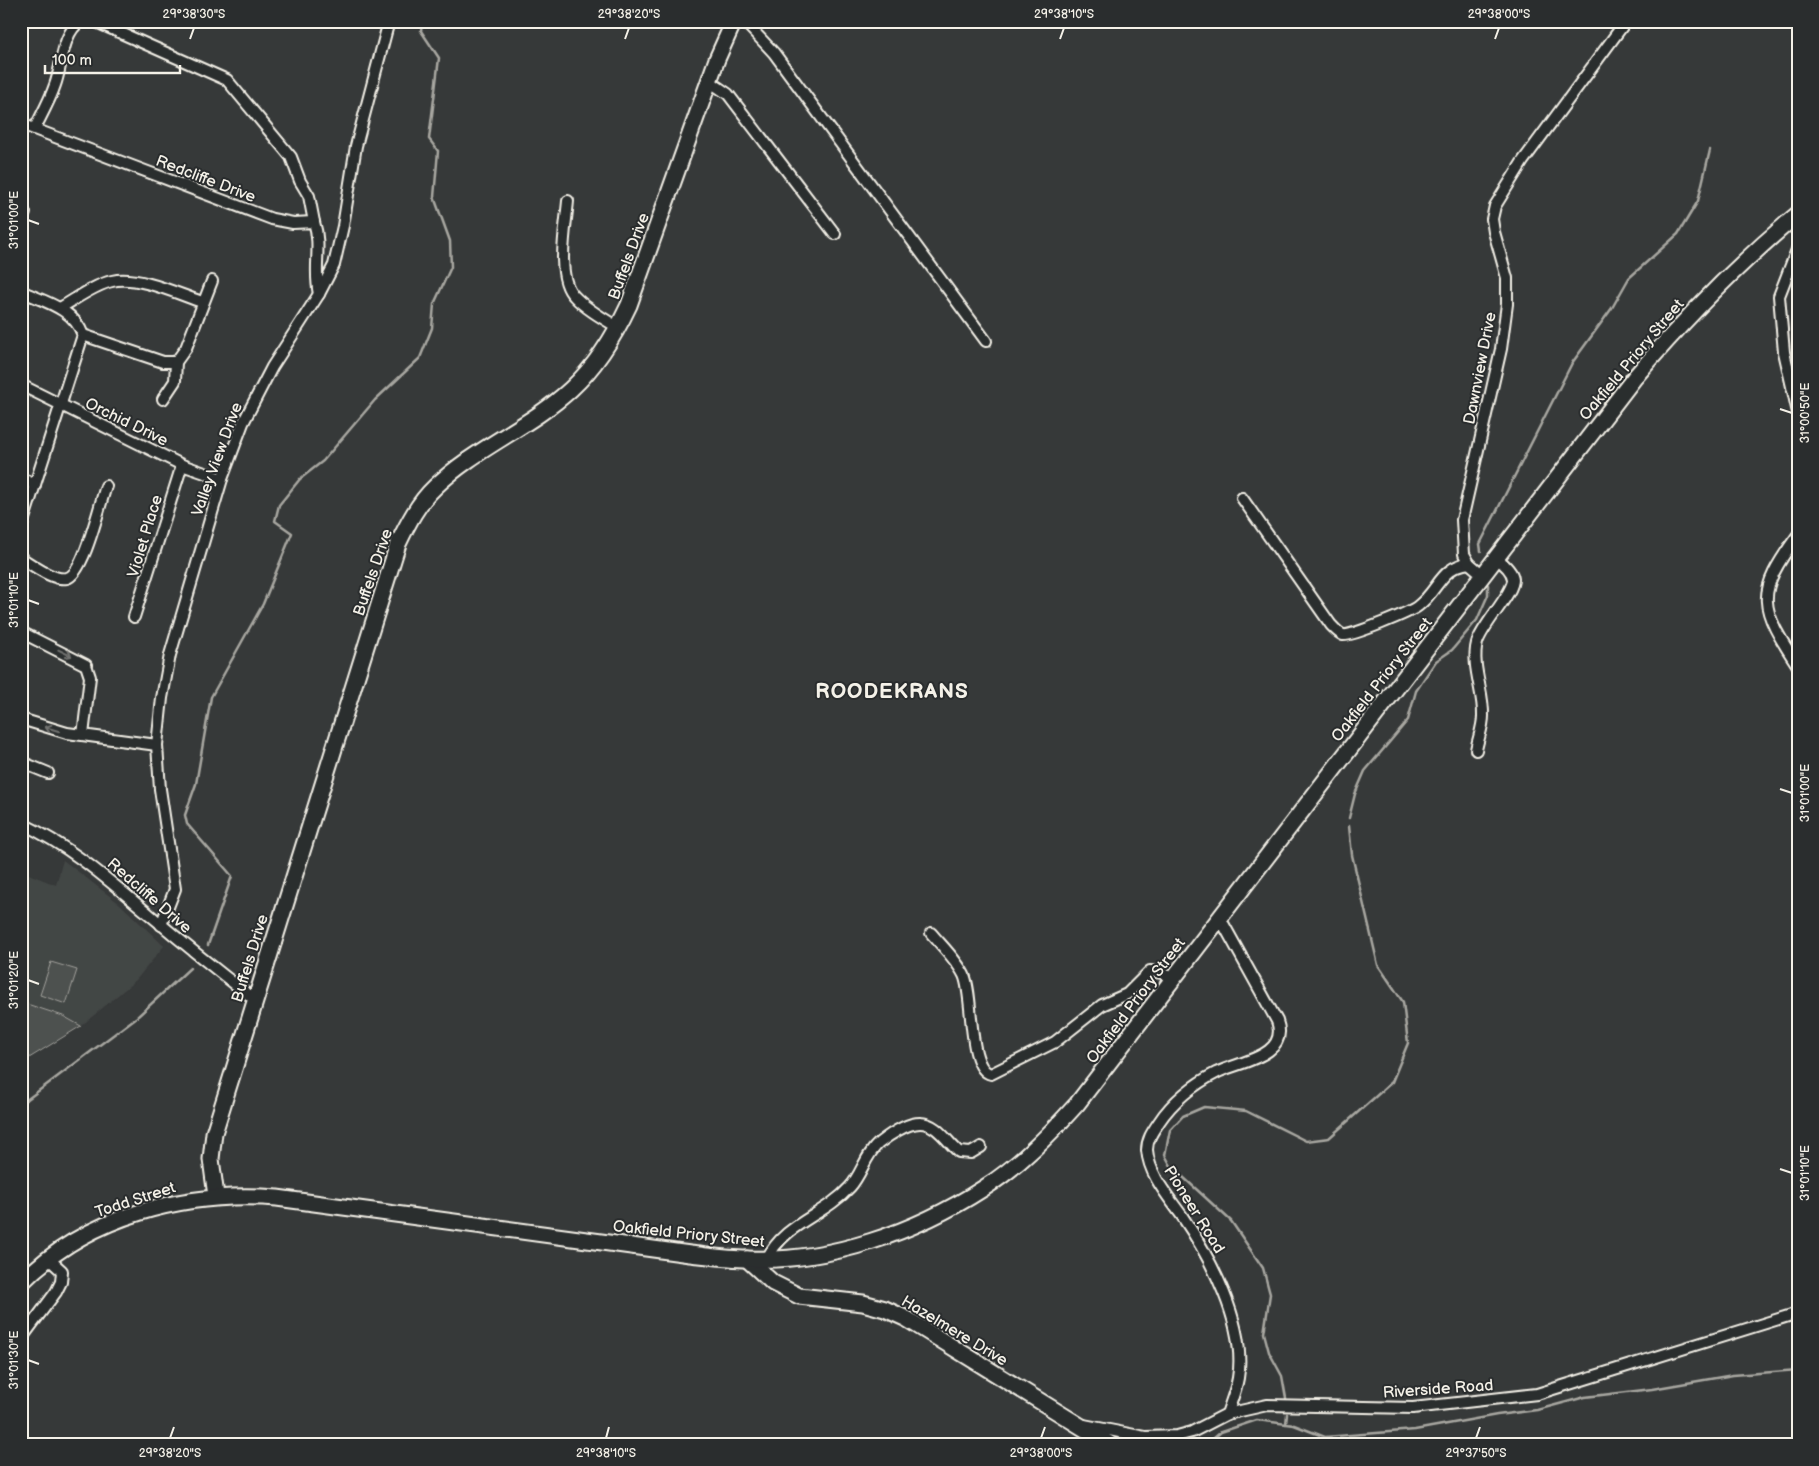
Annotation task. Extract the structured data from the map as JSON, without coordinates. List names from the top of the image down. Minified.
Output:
{"streets":{"street":["Redcliffe Drive","Buffels Drive","Oakfield Priory Street","Dawnview Drive","Orchid Drive","Valley View Drive","Violet Place","Todd Street","Pioneer Road","Hazelmere Drive","Riverside Road"]},"crossings":[["Redcliffe Drive","Buffels Drive"],["Redcliffe Drive","Valley View Drive"],["Buffels Drive","Oakfield Priory Street"],["Buffels Drive","Todd Street"],["Oakfield Priory Street","Todd Street"],["Oakfield Priory Street","Pioneer Road"],["Oakfield Priory Street","Hazelmere Drive"],["Orchid Drive","Valley View Drive"],["Orchid Drive","Violet Place"],["Pioneer Road","Riverside Road"],["Hazelmere Drive","Riverside Road"]],"districts":["ROODEKRANS"],"scale_bar":"100 m","coordinates":["29°38'30\"S","29°38'20\"S","29°38'10\"S","29°38'00\"S","31°01'00\"E","31°00'50\"E","31°01'10\"E","31°01'20\"E","31°01'30\"E","29°37'50\"S"]}
